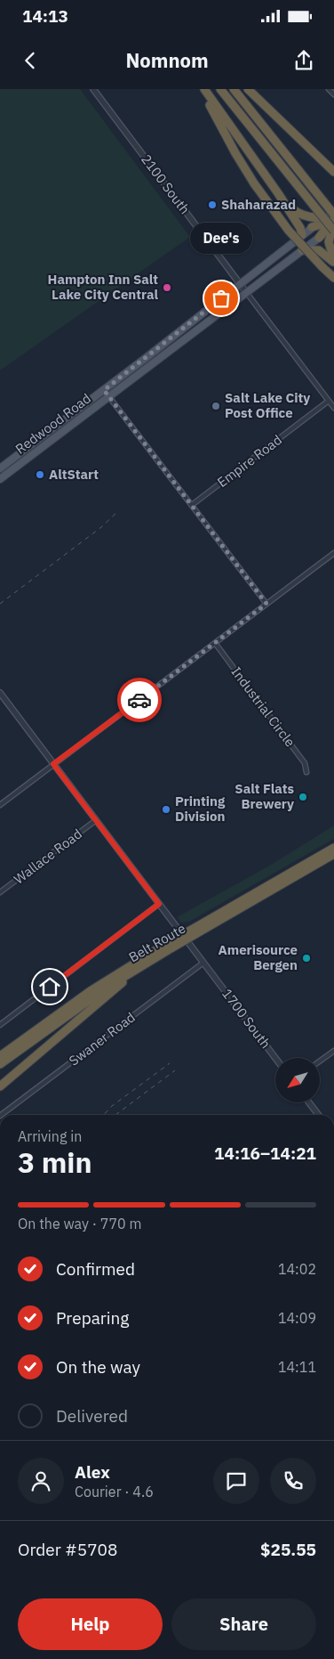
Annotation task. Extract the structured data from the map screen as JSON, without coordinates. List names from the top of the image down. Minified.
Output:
{"streets":{"highway":["Belt Route"],"main road":["Redwood Road"],"street":["2100 South","Empire Road","Industrial Circle","Wallace Road","1700 South","Swaner Road"]},"crossings":[["2100 South","Redwood Road"],["2100 South","Empire Road"],["Wallace Road","1700 South"],["1700 South","Swaner Road"]],"places":["Shaharazad","Hampton Inn Salt Lake City Central","Dee's","Salt Lake City Post Office","AltStart","Salt Flats Brewery","Printing Division","Amerisource Bergen"],"north":"bottom left","page":{"status":"14:13","header":"Nomnom","bubble":"Dee's","heading":["3 min","Arriving in","14:16–14:21"],"panel":["Alex","Courier · 4.6","Order #5708","$25.55"],"bar":"On the way · 770 m","list":[["Confirmed","14:02"],["Preparing","14:09"],["On the way","14:11"],"Delivered"],"buttons":["Help","Share"]}}
